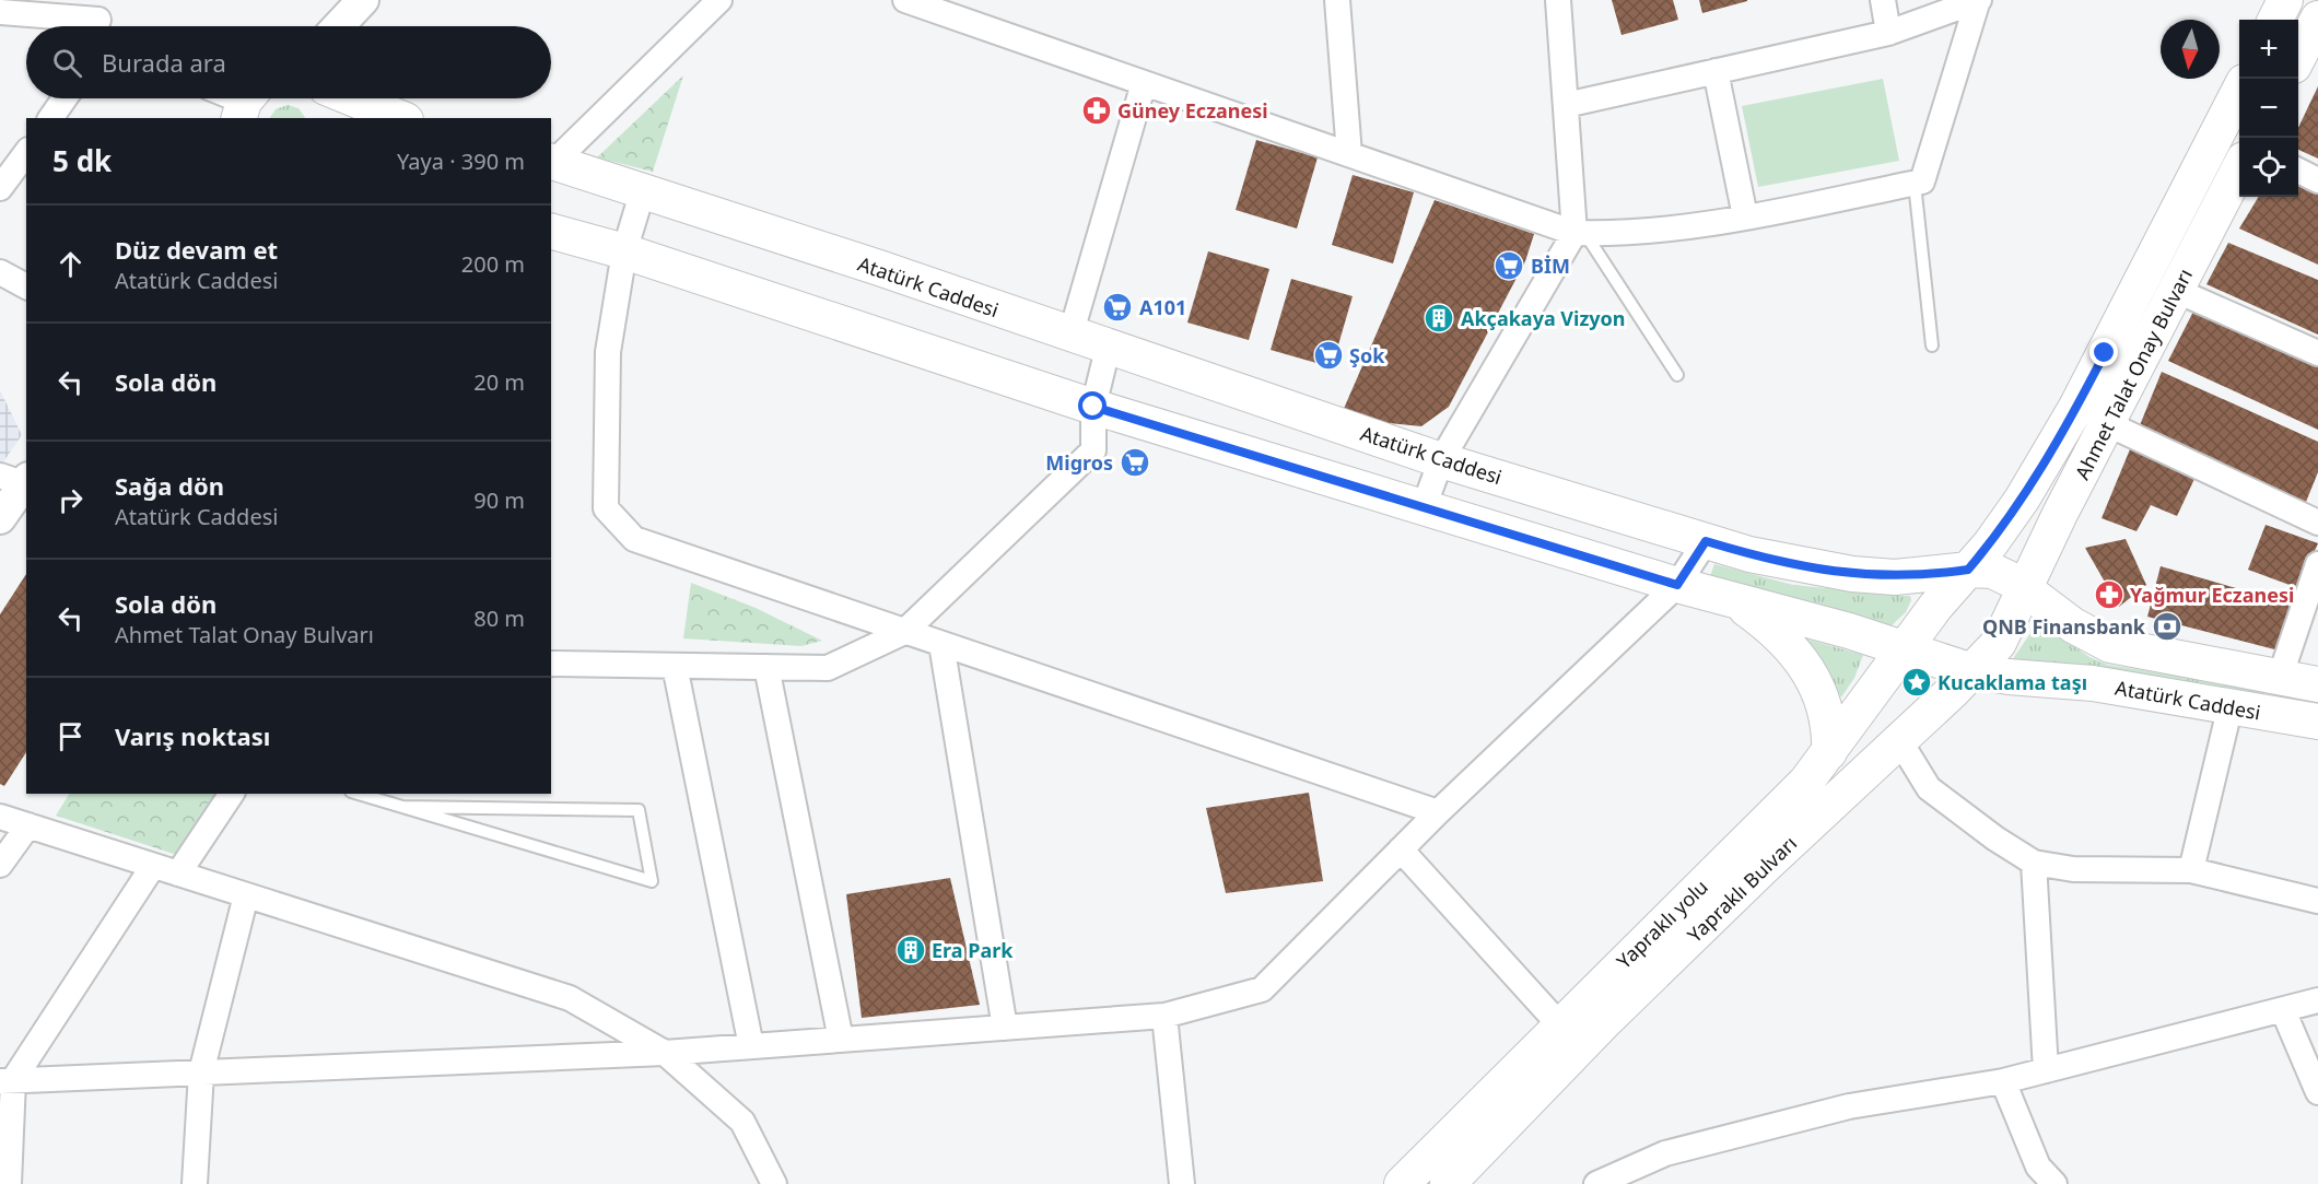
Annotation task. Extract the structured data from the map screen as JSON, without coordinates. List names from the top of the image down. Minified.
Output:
{"streets":{"main road":["Atatürk Caddesi","Ahmet Talat Onay Bulvarı","Yapraklı Bulvarı","Yapraklı yolu"]},"crossings":[["Atatürk Caddesi","Ahmet Talat Onay Bulvarı"],["Atatürk Caddesi","Yapraklı Bulvarı"],["Atatürk Caddesi","Yapraklı yolu"],["Ahmet Talat Onay Bulvarı","Yapraklı Bulvarı"]],"places":{"pharmacy":["Güney Eczanesi","Yağmur Eczanesi"],"supermarket":["BİM","A101","Şok","Migros"],"building":["Akçakaya Vizyon","Era Park"],"bank":["QNB Finansbank"],"place":["Kucaklama taşı"]},"north":"bottom","page":{"map_buttons":["+","−"],"search":"Burada ara","heading":["5 dk","Yaya · 390 m"],"list":[["Düz devam et","Atatürk Caddesi","200 m"],["Sola dön","20 m"],["Sağa dön","Atatürk Caddesi","90 m"],["Sola dön","Ahmet Talat Onay Bulvarı","80 m"],"Varış noktası"]}}
